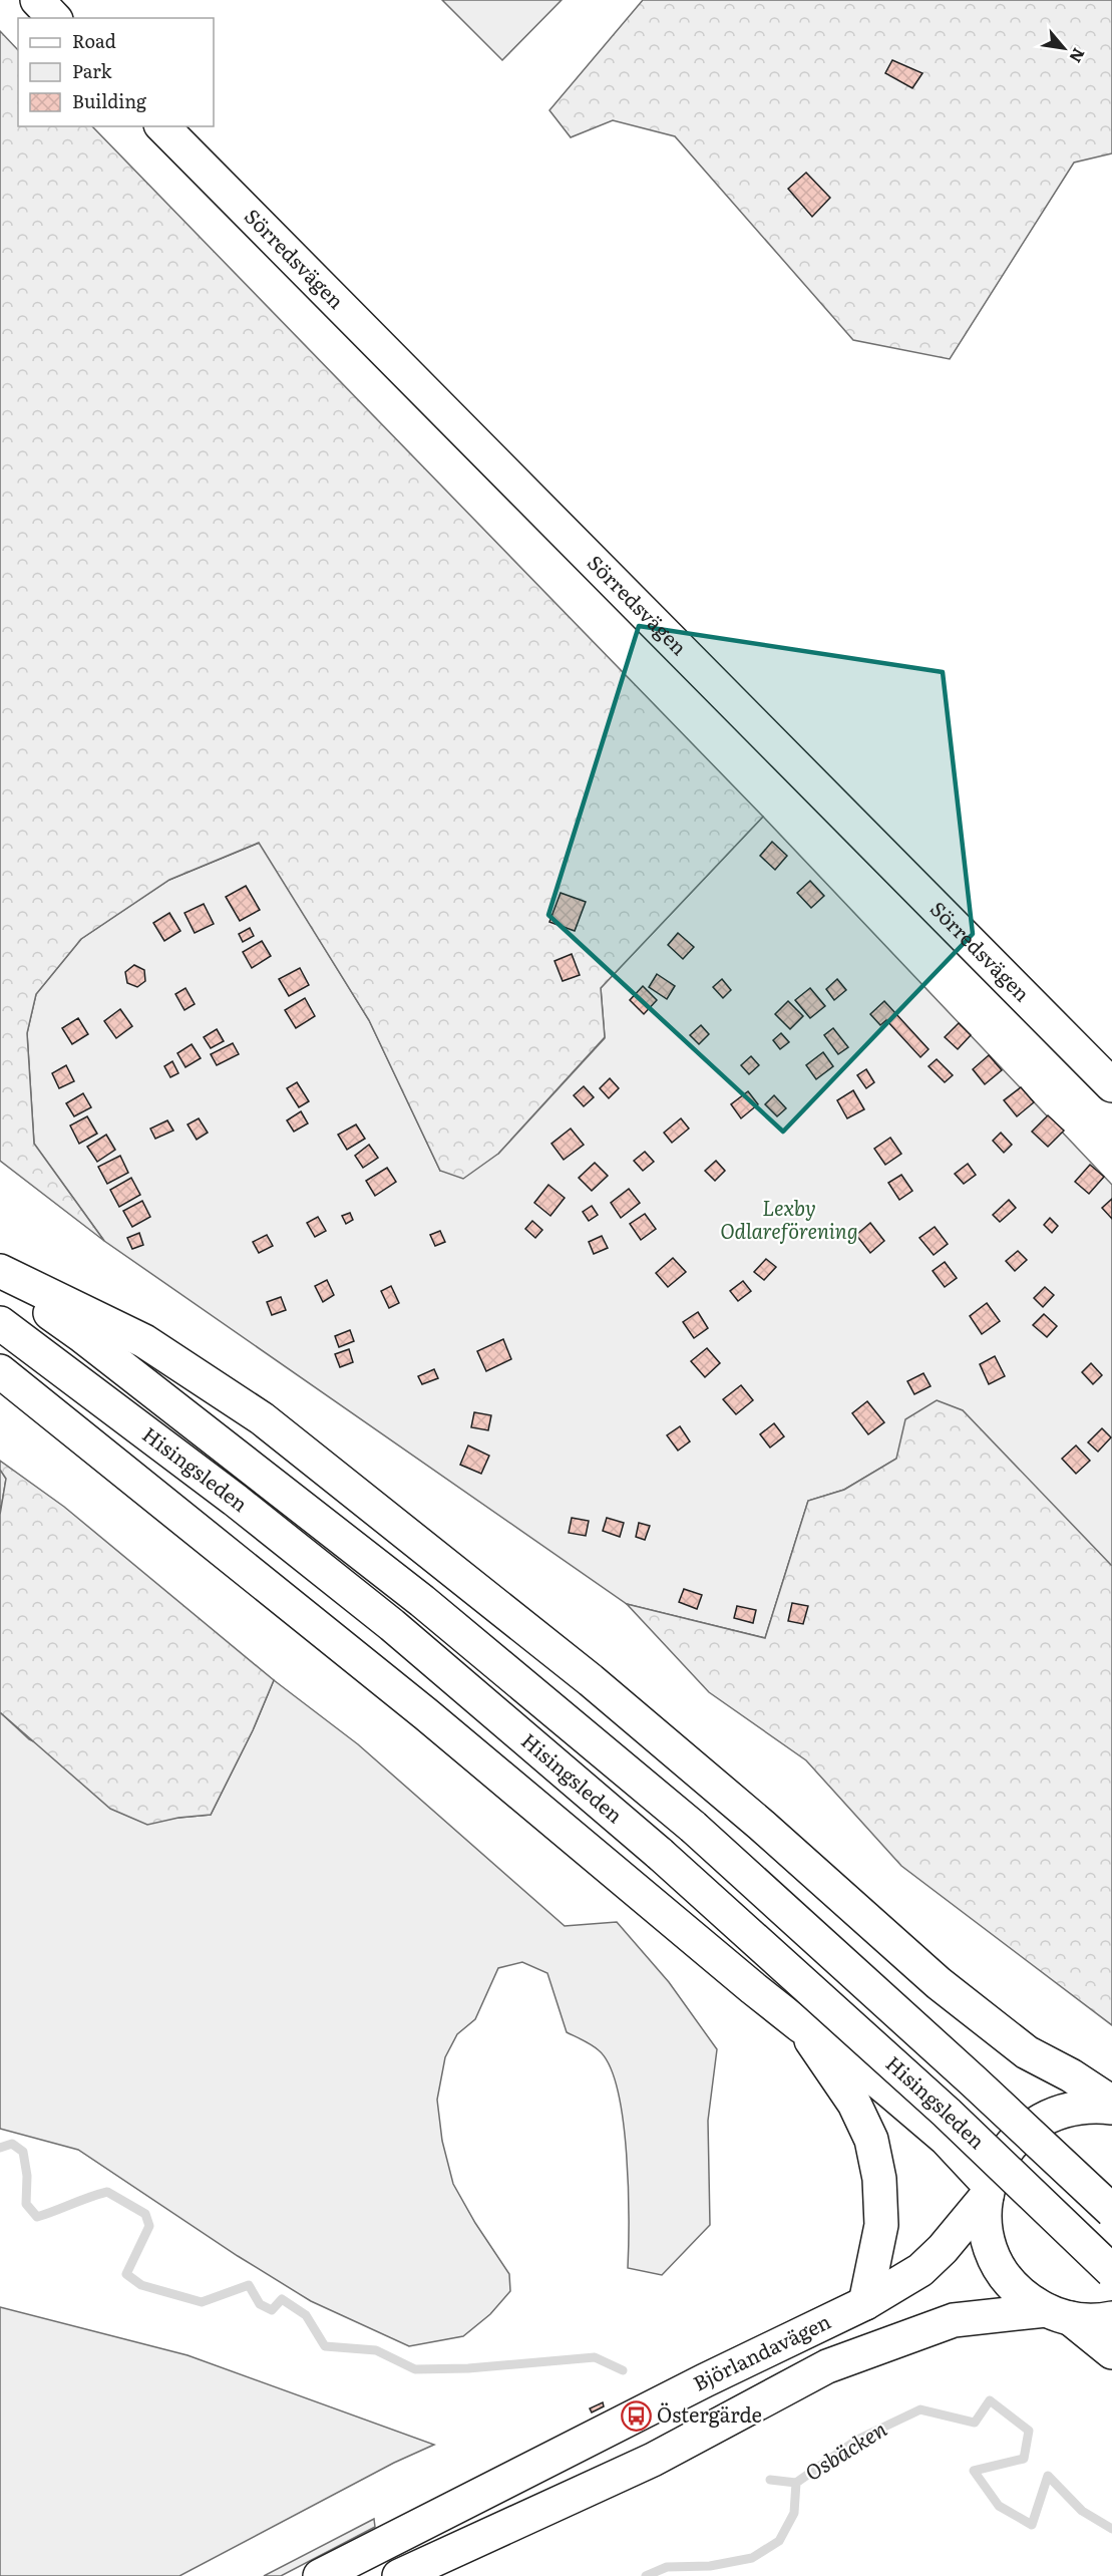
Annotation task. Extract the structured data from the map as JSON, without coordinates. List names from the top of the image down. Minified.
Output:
{"streets":{"main road":["Sörredsvägen","Hisingsleden","Björlandavägen"]},"water":["Osbäcken"],"parks":["Lexby Odlareförening"],"places":{"bus stop":["Östergärde"]},"legend":["Road","Park","Building"],"north":"bottom right"}
